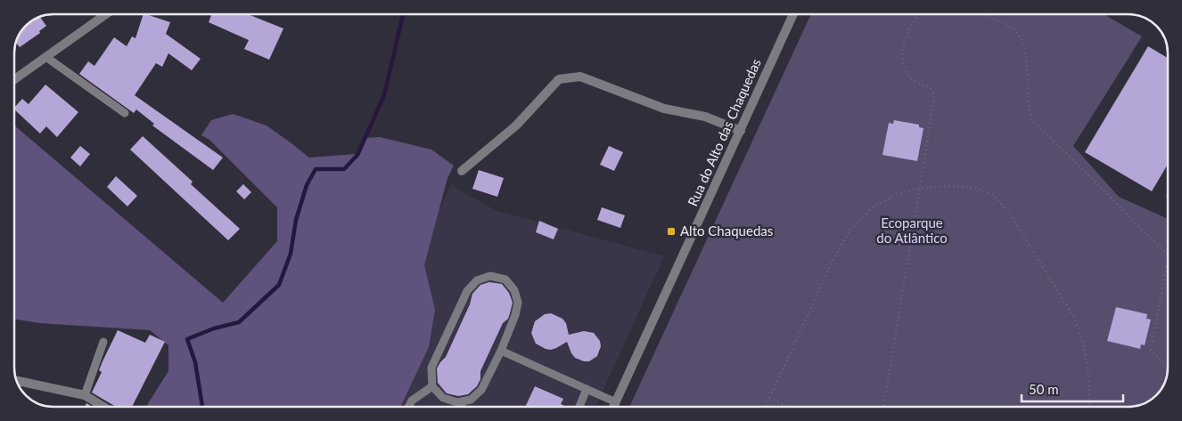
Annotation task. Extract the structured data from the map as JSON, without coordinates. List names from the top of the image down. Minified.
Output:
{"streets":{"street":["Rua do Alto das Chaquedas"]},"parks":["Ecoparque do Atlântico"],"places":{"transit":["Alto Chaquedas"]},"scale_bar":"50 m"}
